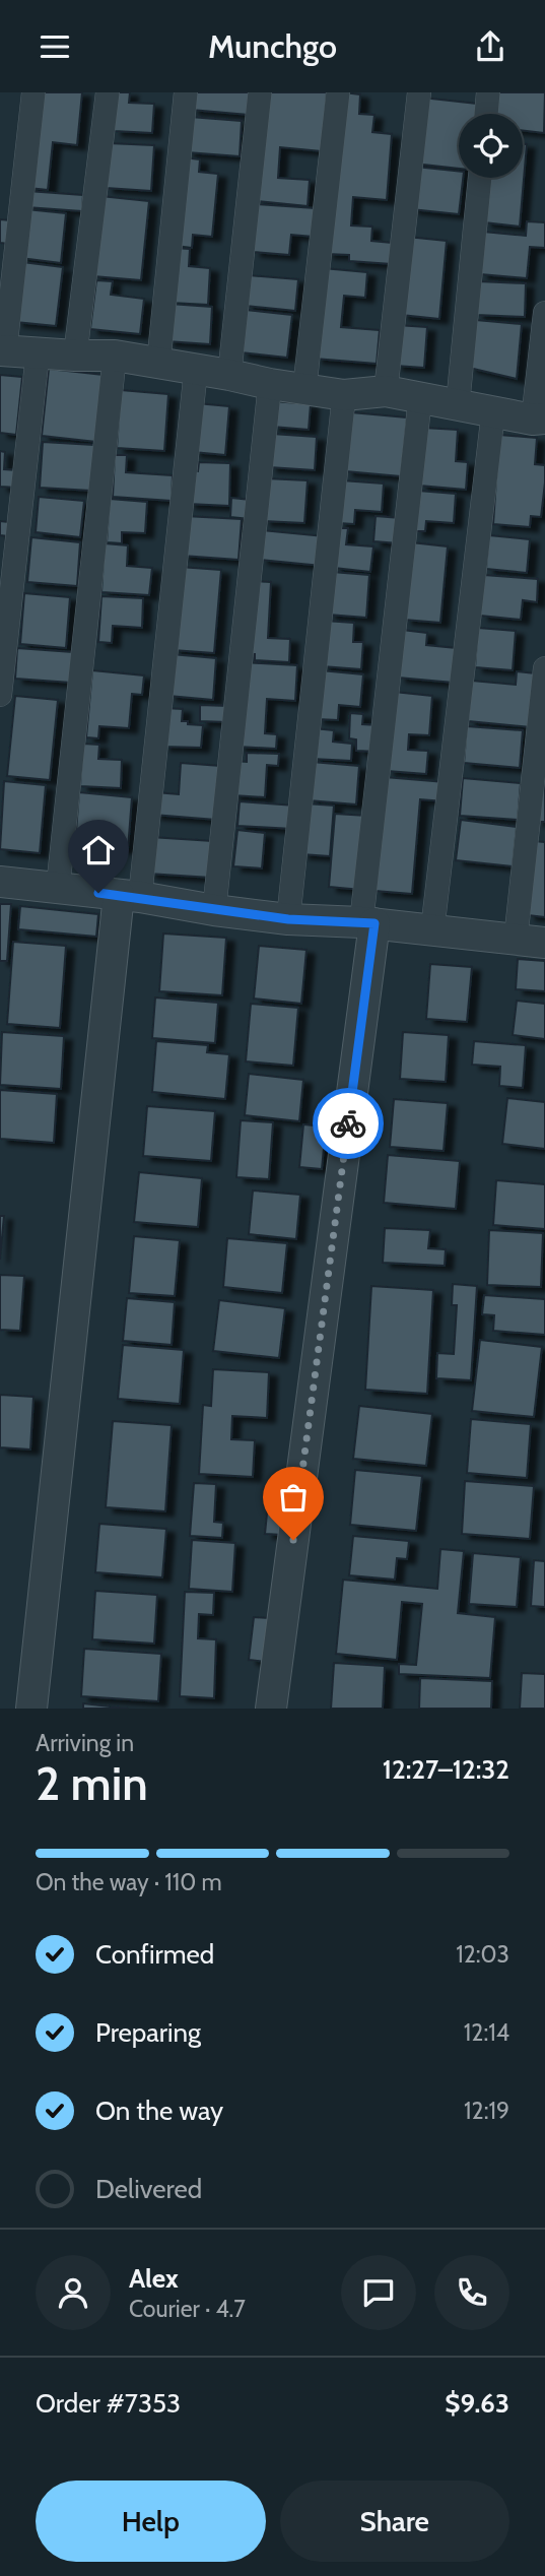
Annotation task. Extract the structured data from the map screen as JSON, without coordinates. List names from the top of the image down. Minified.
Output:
{"page":{"header":"Munchgo","heading":["2 min","Arriving in","12:27–12:32"],"panel":["Alex","Courier · 4.7","Order #7353","$9.63"],"bar":"On the way · 110 m","list":[["Confirmed","12:03"],["Preparing","12:14"],["On the way","12:19"],"Delivered"],"buttons":["Help","Share"]}}
